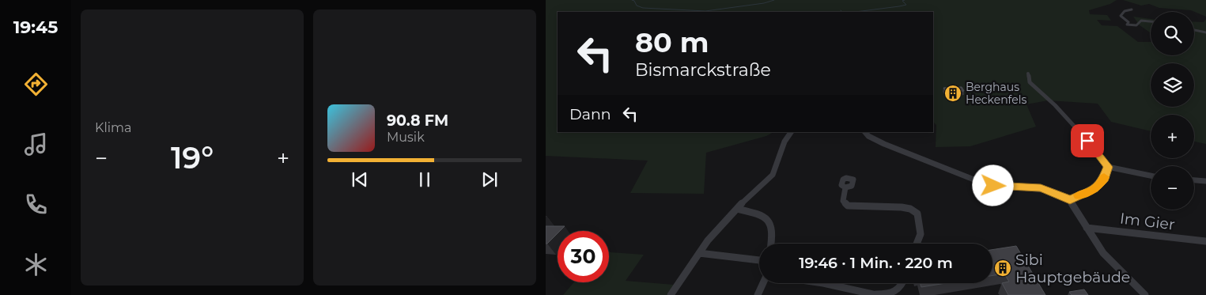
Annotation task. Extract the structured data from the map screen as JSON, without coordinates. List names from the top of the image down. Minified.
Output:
{"streets":{"street":["Im Gier"]},"places":{"building":["Berghaus Heckenfels","Sibi Hauptgebäude"]},"page":{"tabs":"19:45","tile":"Klima","map_buttons":["+","−"],"turn":["80 m","Bismarckstraße"],"then":"Dann","song":["90.8 FM","Musik"],"heat":["−","19°","+"],"limit":"30","trip":"19:46 · 1 Min. · 220 m"}}
